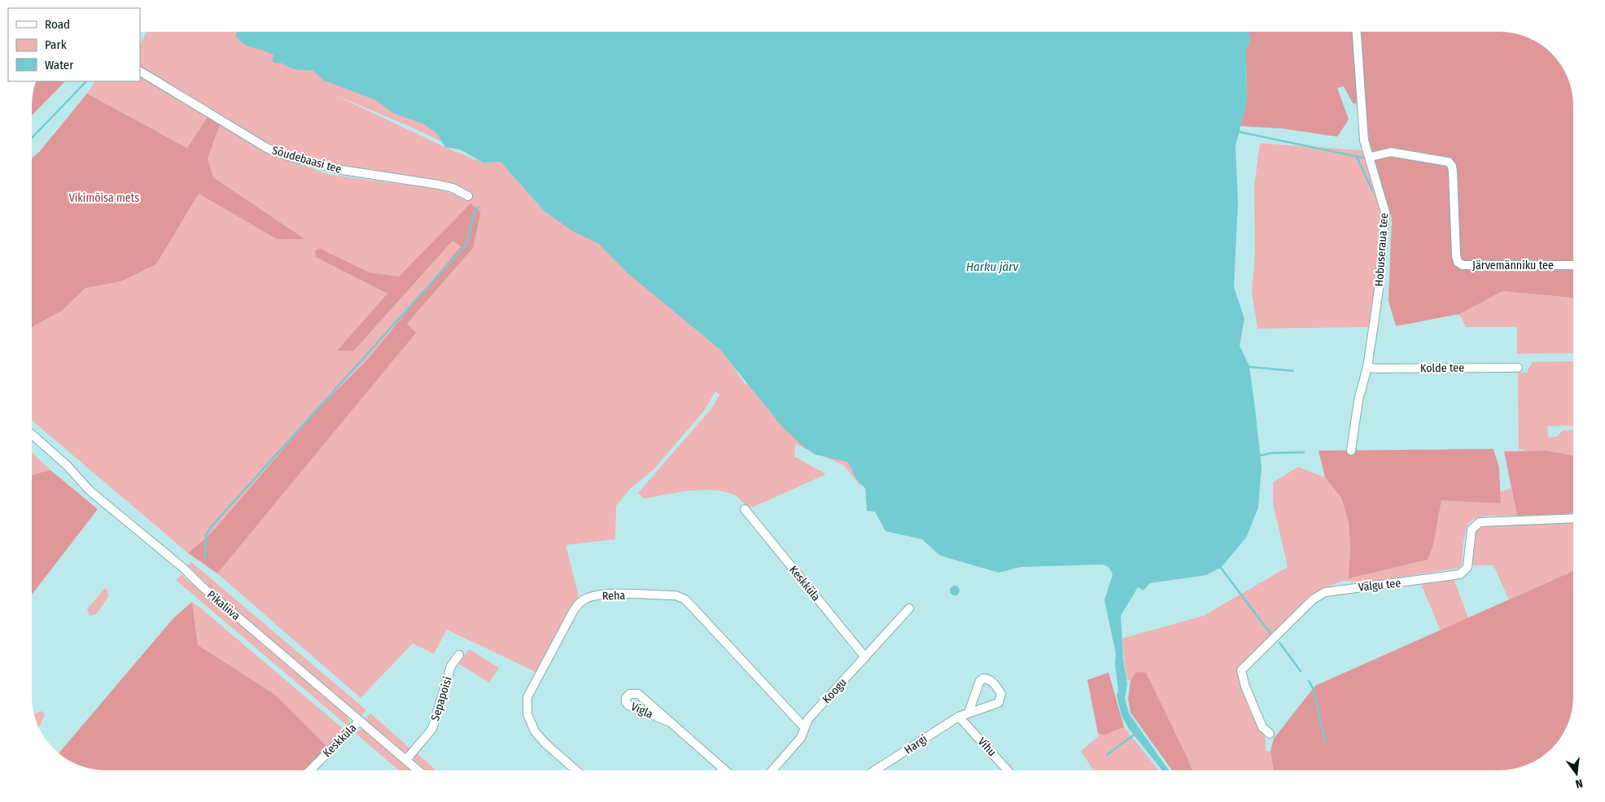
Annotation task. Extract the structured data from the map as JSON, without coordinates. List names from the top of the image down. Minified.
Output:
{"streets":{"street":["Sõudebaasi tee","Hobuseraua tee","Järvemänniku tee","Kolde tee","Keskküla","Välgu tee","Reha","Pikaliiva","Koogu","Sepapoisi","Vigla","Hargi","Vihu"]},"crossings":[["Hobuseraua tee","Järvemänniku tee"],["Hobuseraua tee","Kolde tee"],["Keskküla","Pikaliiva"],["Keskküla","Koogu"],["Reha","Koogu"],["Pikaliiva","Sepapoisi"],["Hargi","Vihu"]],"water":["Harku järv"],"parks":["Vikimõisa mets"],"legend":["Road","Park","Water"],"north":"bottom"}
